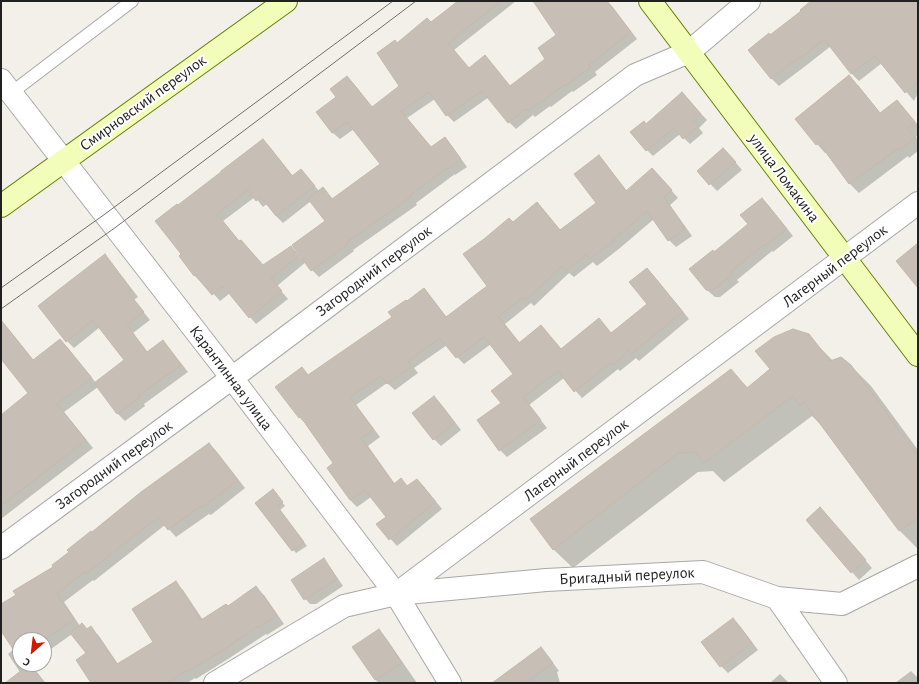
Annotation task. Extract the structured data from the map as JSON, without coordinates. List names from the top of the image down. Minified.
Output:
{"streets":{"main road":["Смирновский переулок","улица Ломакина"],"street":["Лагерный переулок","Загородний переулок","Карантинная улица","Бригадный переулок"]},"crossings":[["Смирновский переулок","Карантинная улица"],["улица Ломакина","Лагерный переулок"],["улица Ломакина","Загородний переулок"],["Лагерный переулок","Карантинная улица"],["Лагерный переулок","Бригадный переулок"],["Загородний переулок","Карантинная улица"],["Карантинная улица","Бригадный переулок"]],"north":"bottom left"}
